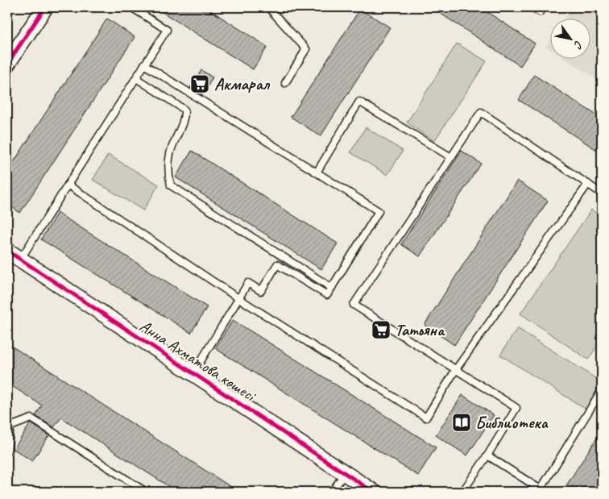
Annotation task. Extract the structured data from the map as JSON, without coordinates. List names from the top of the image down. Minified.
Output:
{"streets":{"street":["Анна Ахматова көшесі"]},"places":{"supermarket":["Акмарал","Татьяна"],"library":["Библиотека"]},"north":"bottom right"}
